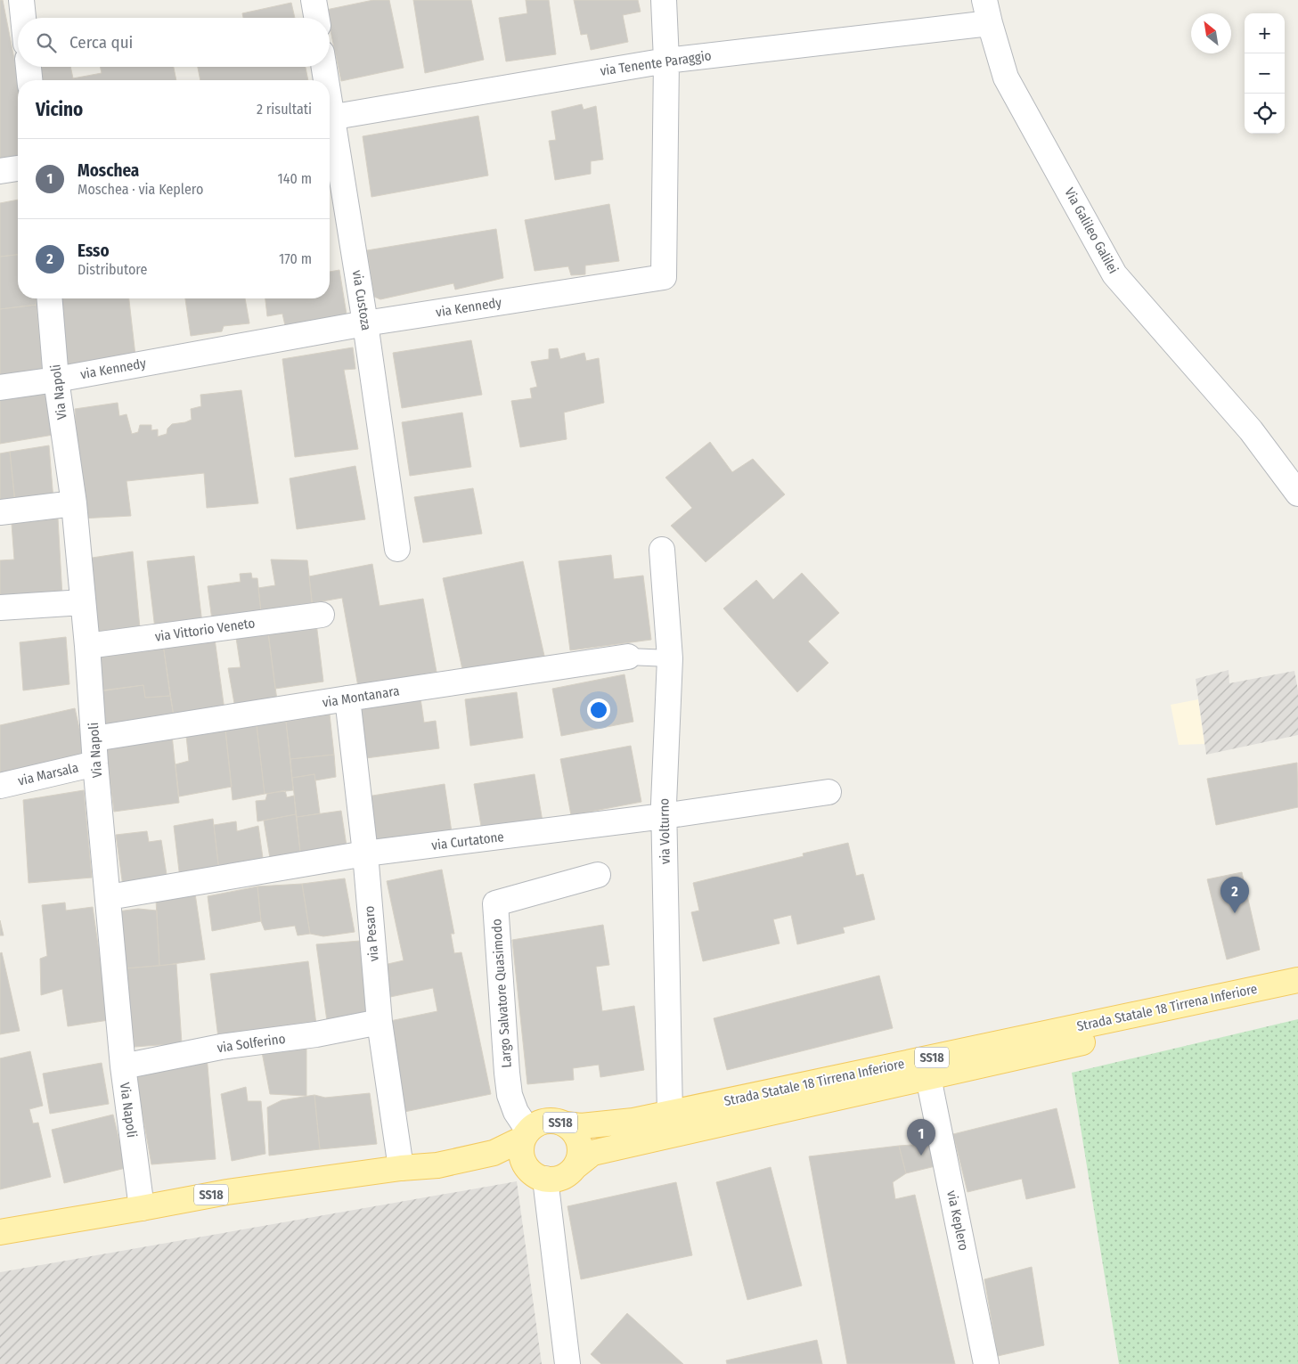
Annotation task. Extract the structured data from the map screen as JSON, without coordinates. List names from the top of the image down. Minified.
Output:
{"streets":{"main road":["Strada Statale 18 Tirrena Inferiore","SS18"],"street":["via Tenente Paraggio","Via Galileo Galilei","via Custoza","via Kennedy","Via Napoli","via Vittorio Veneto","via Montanara","via Marsala","via Volturno","via Curtatone","via Pesaro","Largo Salvatore Quasimodo","via Solferino","via Keplero"]},"crossings":[["via Tenente Paraggio","Via Galileo Galilei"],["via Tenente Paraggio","via Kennedy"],["via Custoza","via Kennedy"],["via Kennedy","Via Napoli"],["Via Napoli","via Vittorio Veneto"],["Via Napoli","via Montanara"],["Via Napoli","via Marsala"],["Via Napoli","via Curtatone"],["Via Napoli","Strada Statale 18 Tirrena Inferiore"],["Via Napoli","via Solferino"],["via Montanara","via Pesaro"],["via Volturno","via Curtatone"],["via Volturno","Strada Statale 18 Tirrena Inferiore"],["via Curtatone","via Pesaro"],["via Pesaro","Strada Statale 18 Tirrena Inferiore"],["via Pesaro","via Solferino"],["Largo Salvatore Quasimodo","Strada Statale 18 Tirrena Inferiore"],["Largo Salvatore Quasimodo","SS18"],["Strada Statale 18 Tirrena Inferiore","SS18"],["Strada Statale 18 Tirrena Inferiore","via Keplero"]],"north":"top left","page":{"map_buttons":["+","−"],"search":"Cerca qui","heading":["Vicino","2 risultati"],"list":[{"mark":"1","name":"Moschea","note":"Moschea · via Keplero","value":"140 m"},{"mark":"2","name":"Esso","note":"Distributore","value":"170 m"}],"pins":["2","1"]}}
